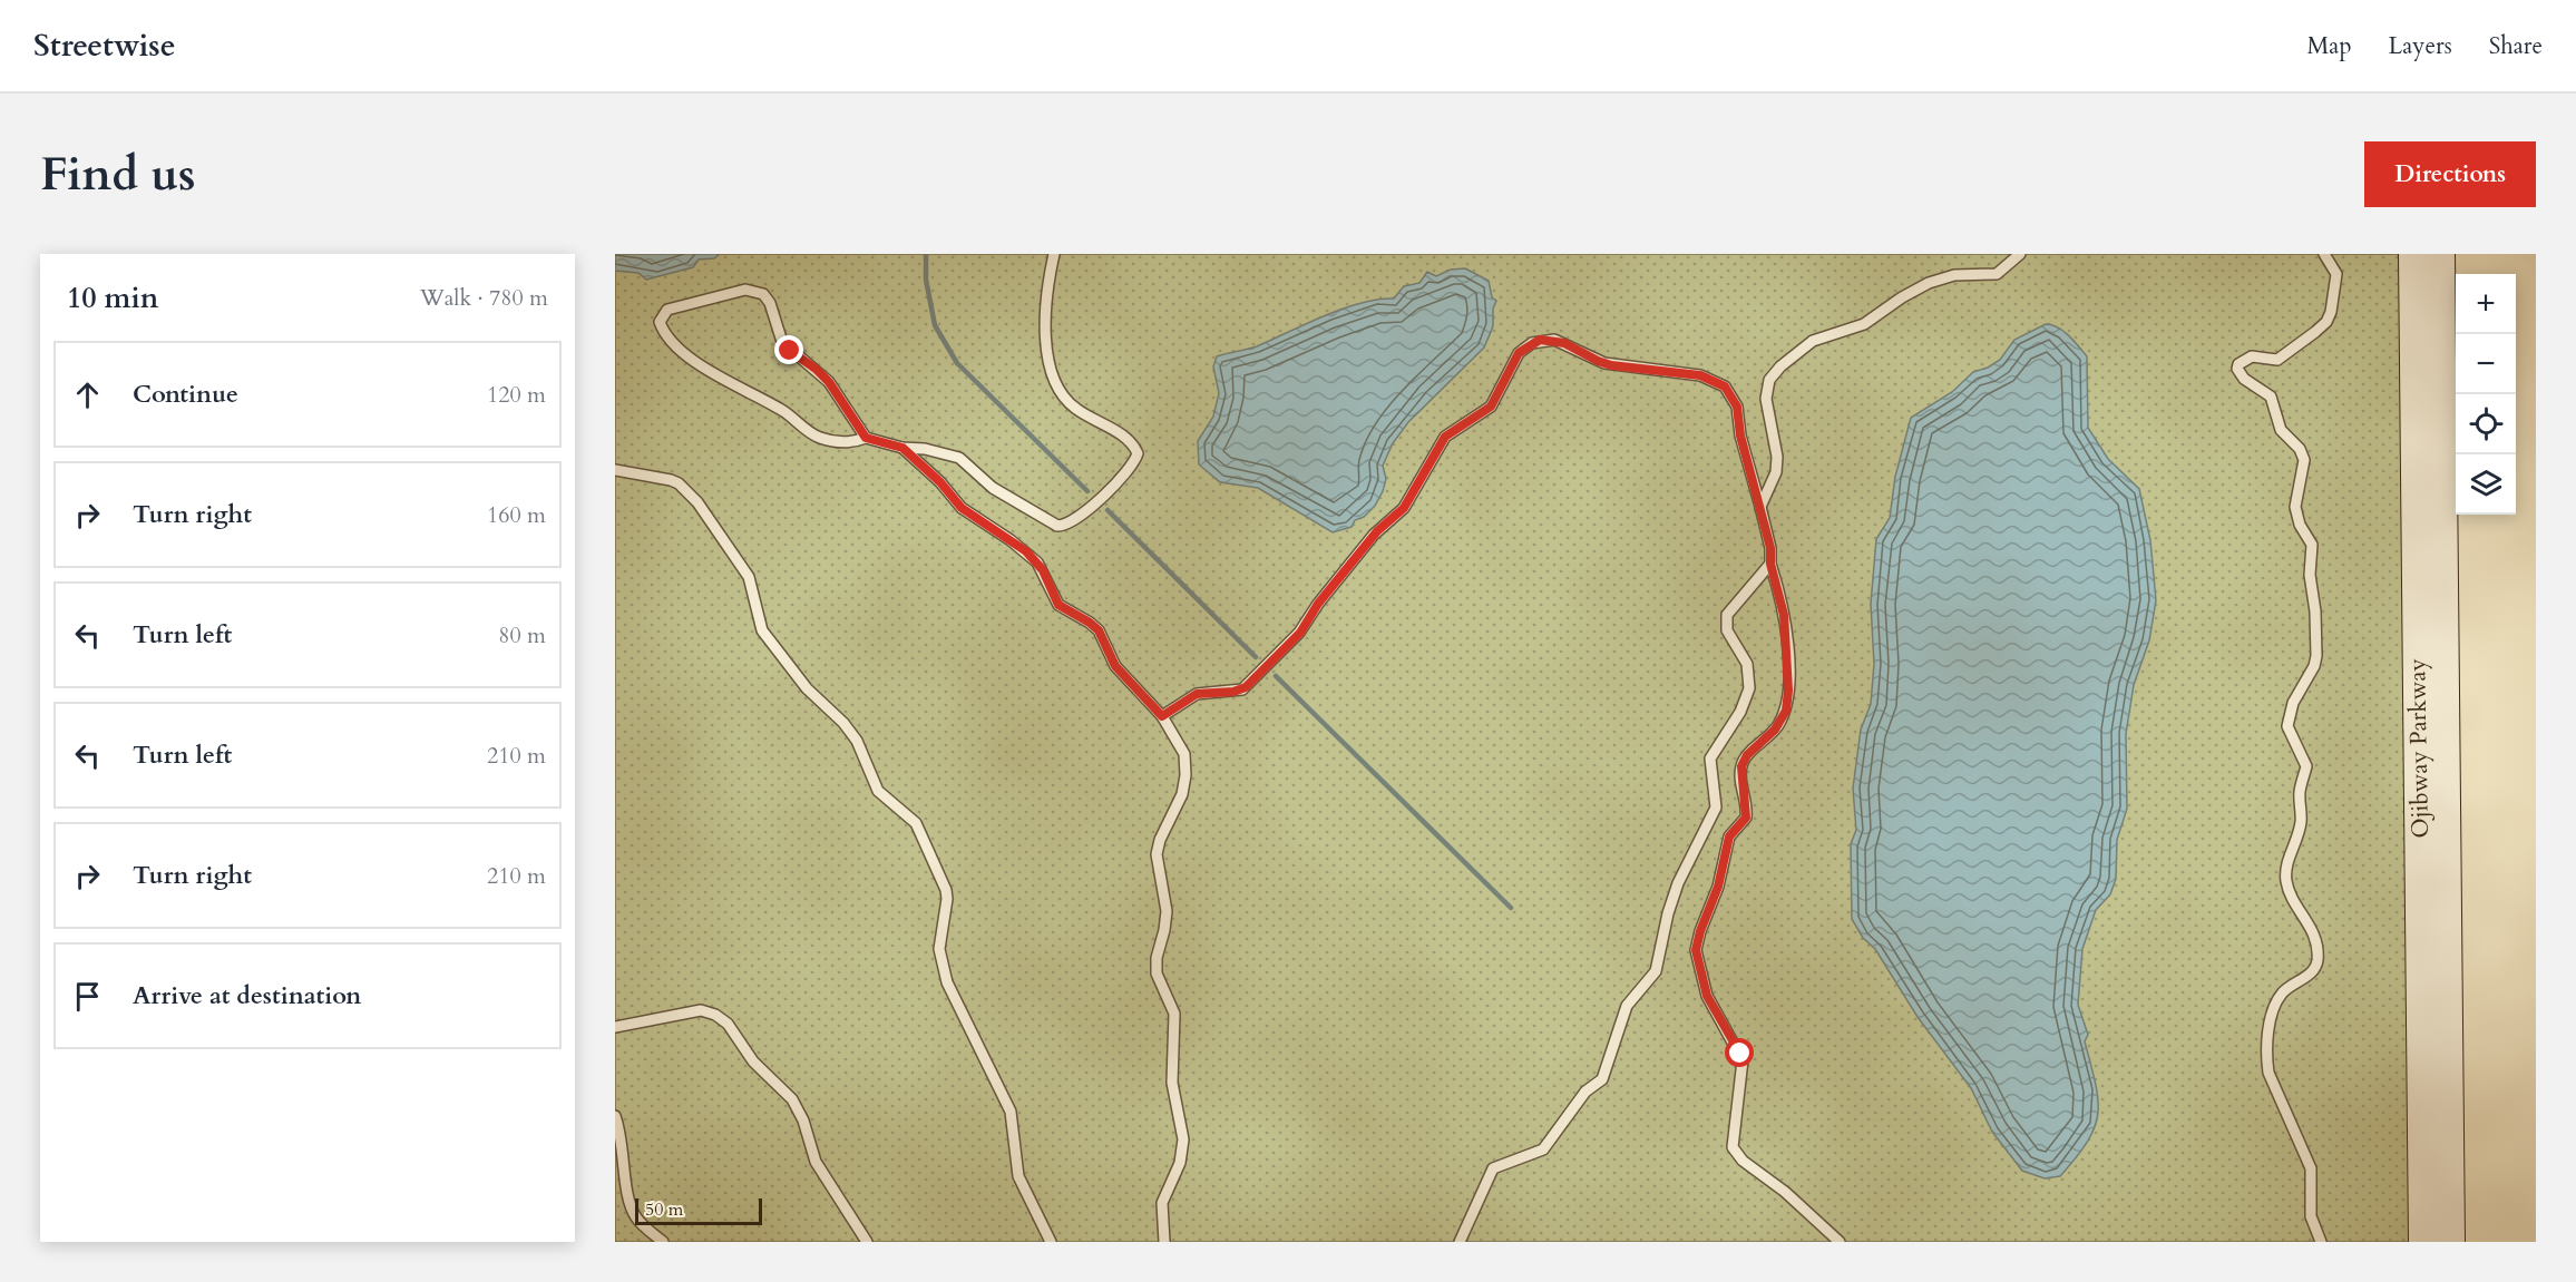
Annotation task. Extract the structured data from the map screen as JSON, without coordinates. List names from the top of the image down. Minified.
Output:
{"streets":{"main road":["Ojibway Parkway"]},"scale_bar":"50 m","page":{"header":"Streetwise","nav":["Map","Layers","Share"],"buttons":"Directions","title":"Find us","heading":["10 min","Walk · 780 m"],"map_buttons":["+","−"],"list":[["Continue","120 m"],["Turn right","160 m"],["Turn left","80 m"],["Turn left","210 m"],["Turn right","210 m"],"Arrive at destination"],"scale":"50 m"}}
